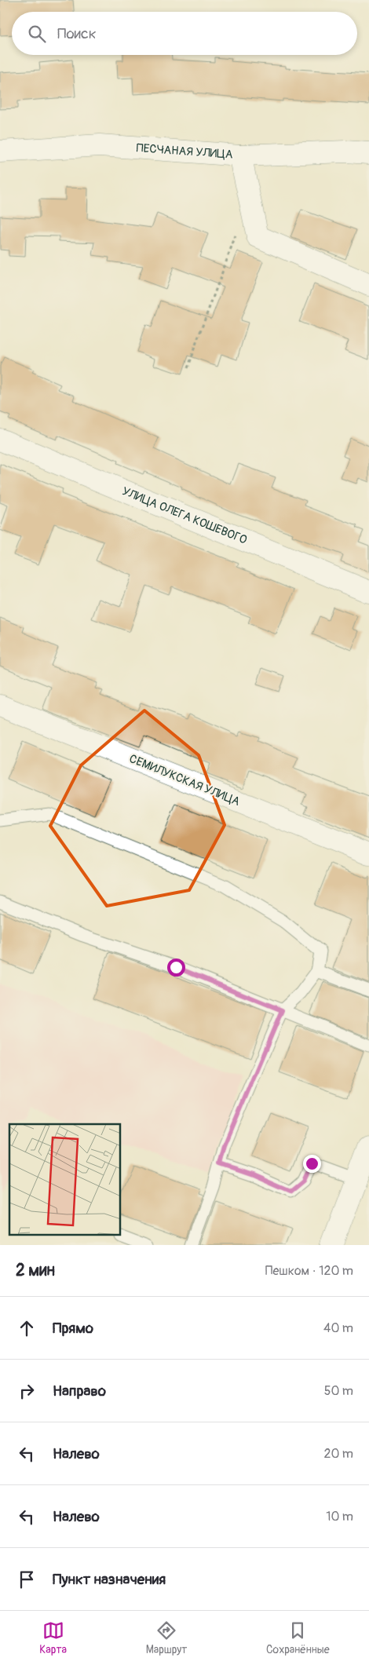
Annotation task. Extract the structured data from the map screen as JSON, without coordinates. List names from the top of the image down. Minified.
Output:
{"streets":{"street":["ПЕСЧАНАЯ УЛИЦА","УЛИЦА ОЛЕГА КОШЕВОГО","СЕМИЛУКСКАЯ УЛИЦА"]},"page":{"search":"Поиск","heading":["2 мин","Пешком · 120 m"],"list":[["Прямо","40 m"],["Направо","50 m"],["Налево","20 m"],["Налево","10 m"],"Пункт назначения"],"nav":["Карта","Маршрут","Сохранённые"]}}
